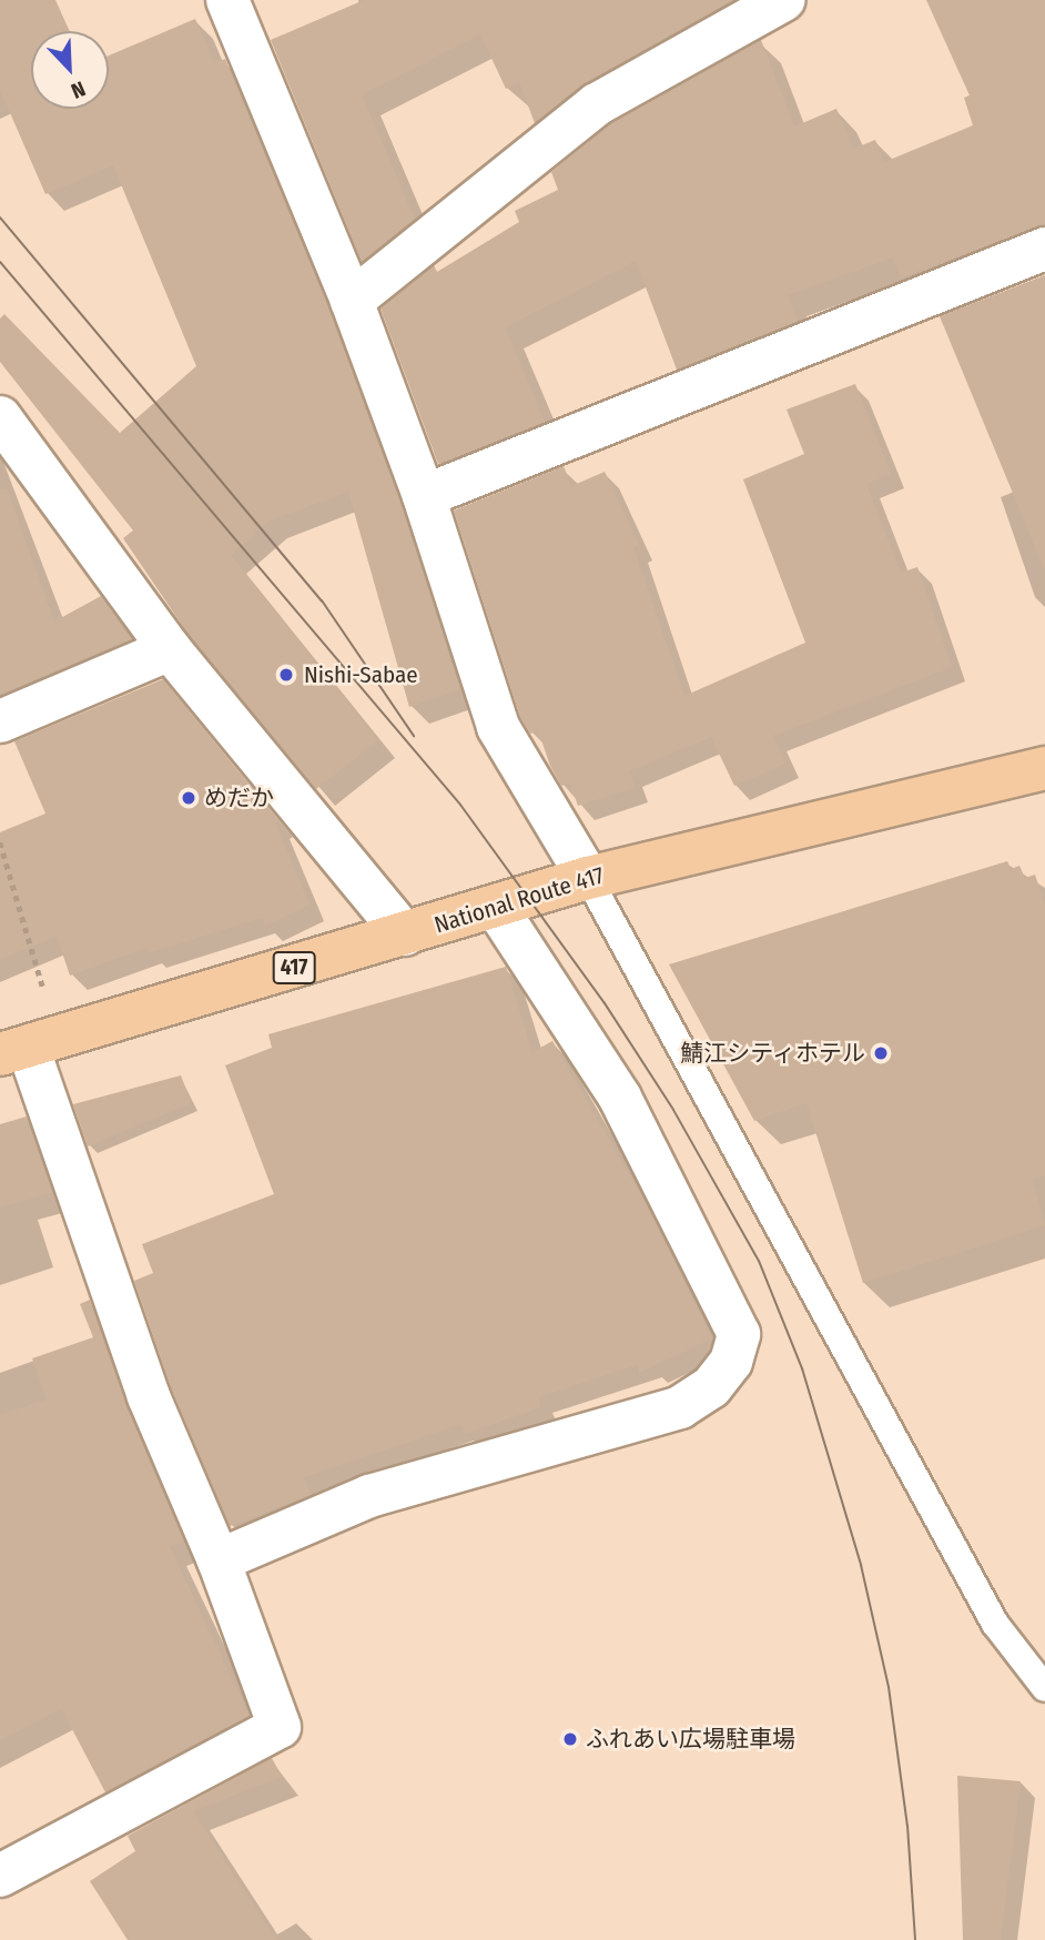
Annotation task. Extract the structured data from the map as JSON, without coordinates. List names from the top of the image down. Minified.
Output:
{"streets":{"highway":["National Route 417","417"]},"places":["Nishi-Sabae","めだか","鯖江シティホテル","ふれあい広場駐車場"],"north":"bottom right"}
